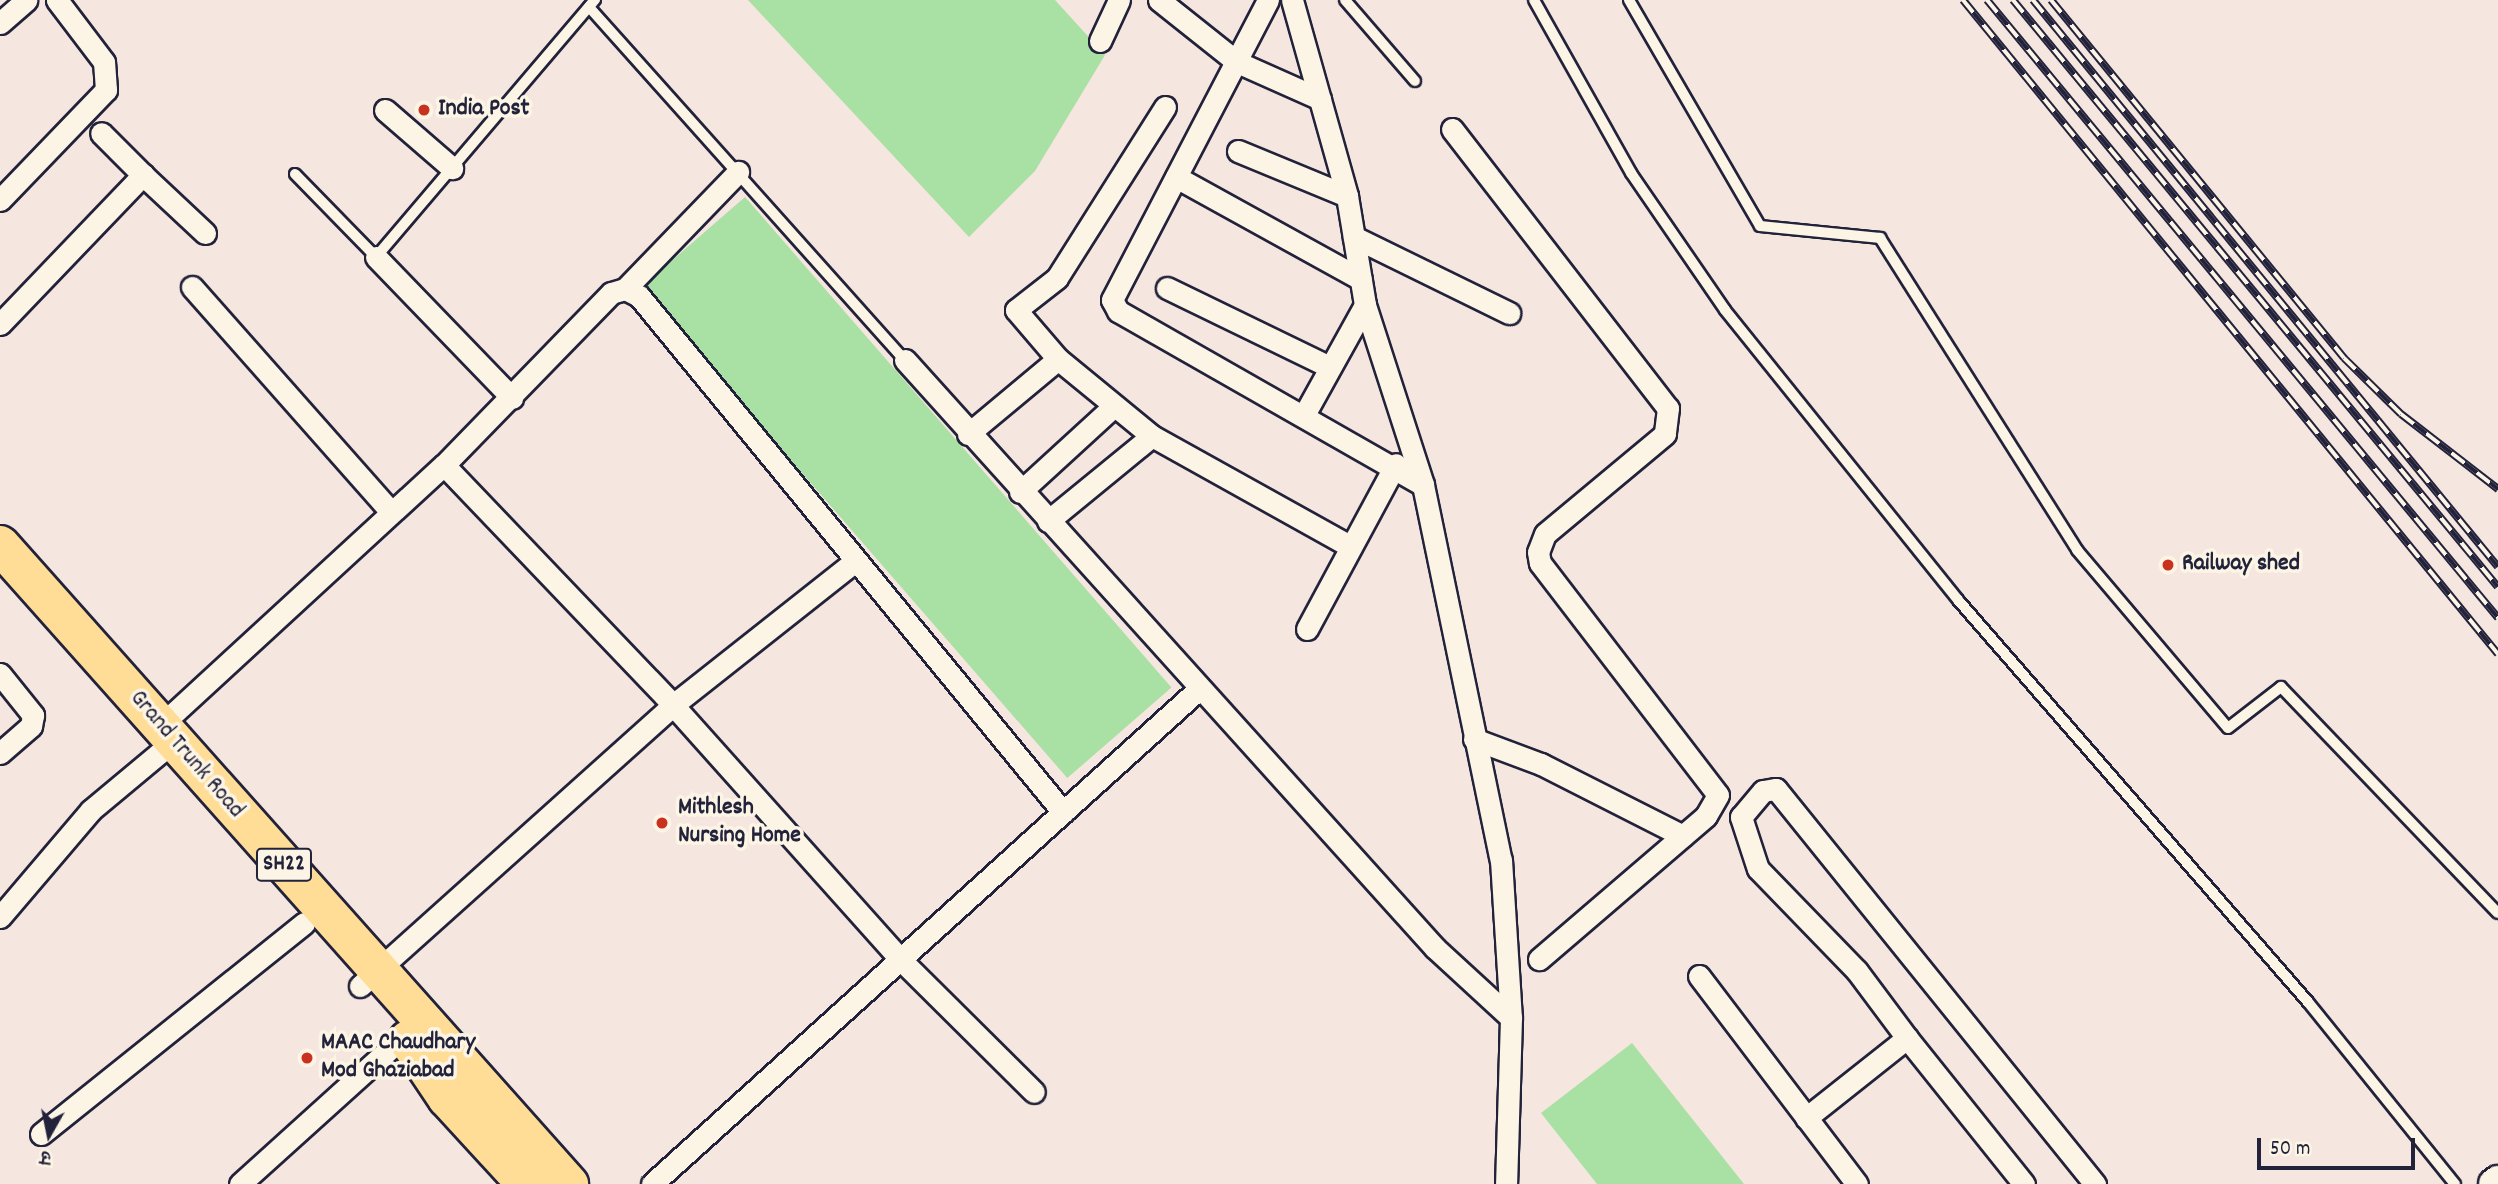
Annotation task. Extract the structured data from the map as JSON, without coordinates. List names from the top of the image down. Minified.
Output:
{"streets":{"highway":["Grand Trunk Road","SH22"]},"places":["India Post","Railway shed","Mithlesh Nursing Home","MAAC Chaudhary Mod Ghaziabad"],"scale_bar":"50 m","north":"bottom"}
